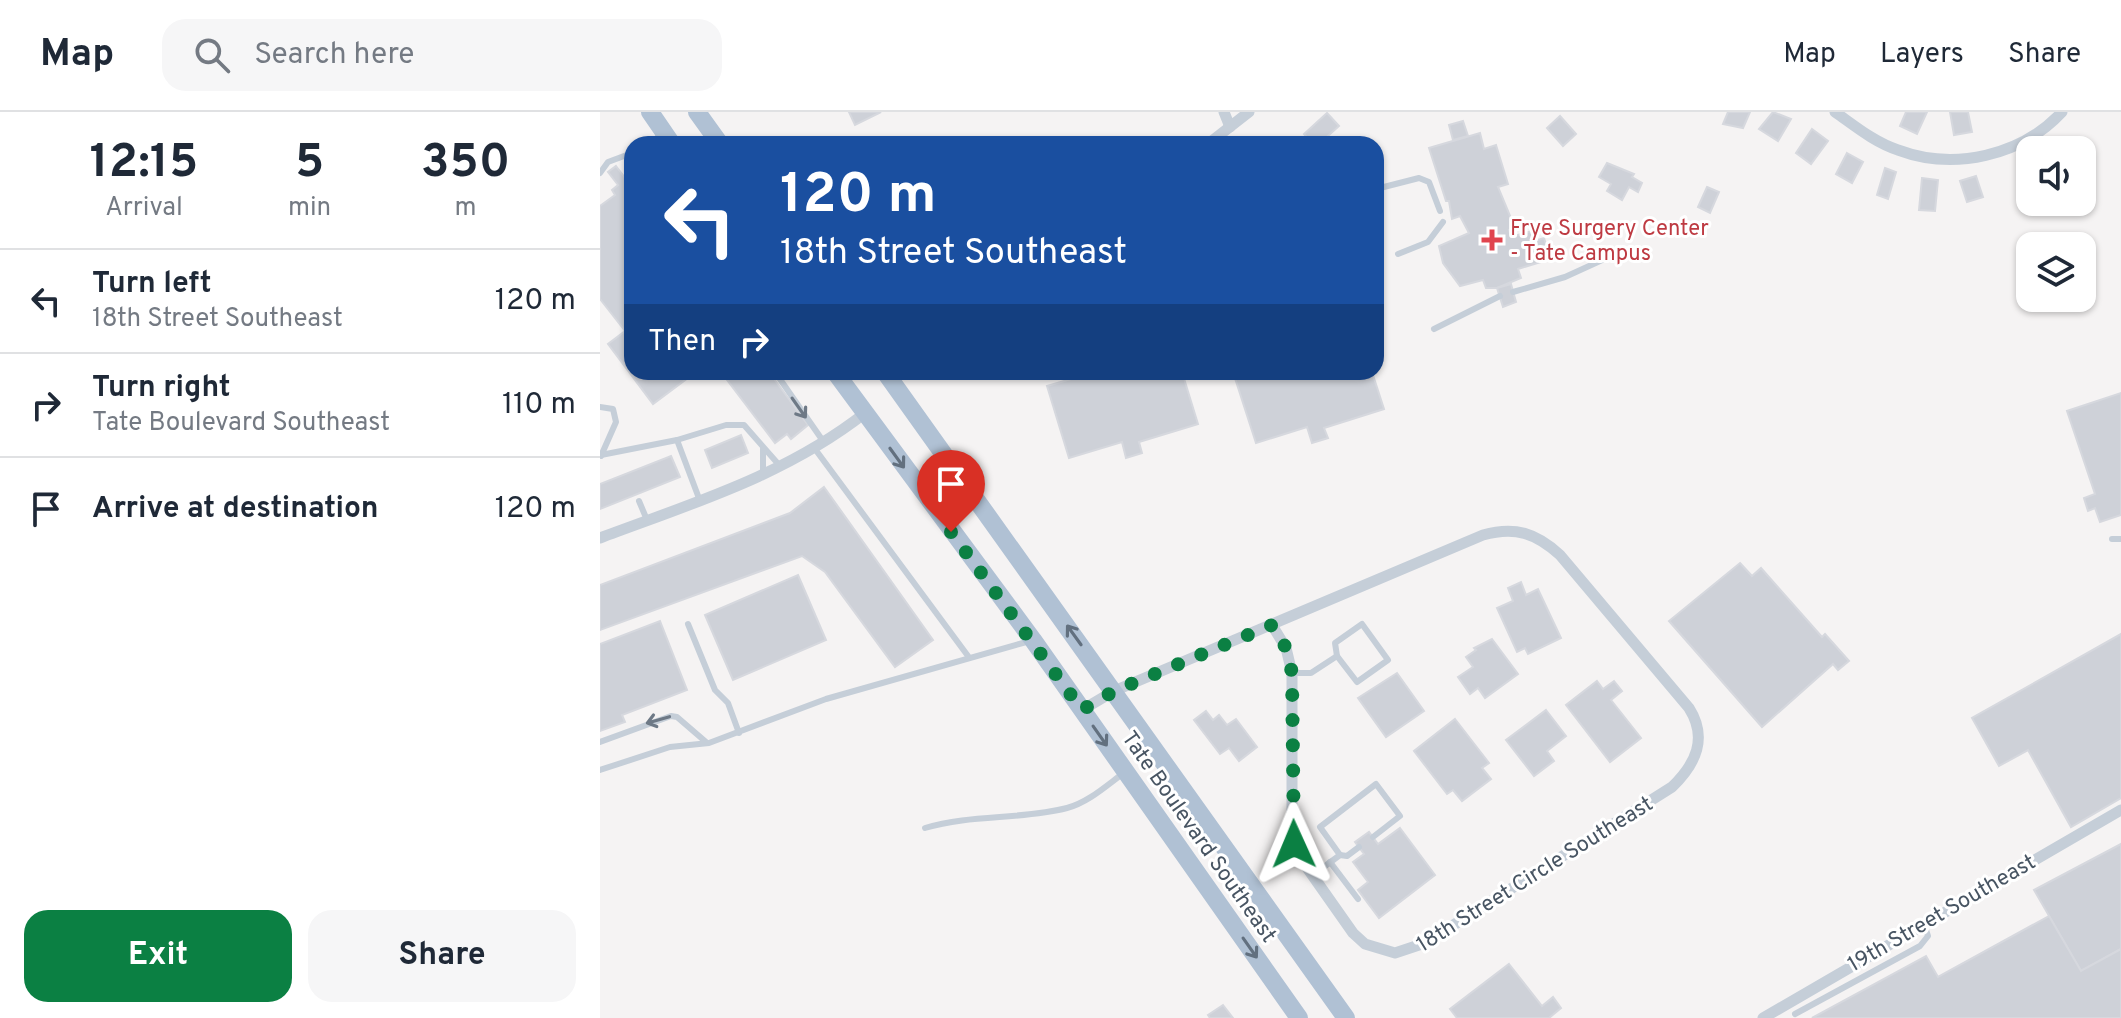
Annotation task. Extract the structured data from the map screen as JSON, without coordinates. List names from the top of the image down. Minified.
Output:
{"streets":{"main road":["Tate Boulevard Southeast"],"street":["18th Street Circle Southeast","19th Street Southeast"]},"places":{"health":["Frye Surgery Center - Tate Campus"]},"page":{"header":"Map","search":"Search here","nav":["Map","Layers","Share"],"eta":["12:15","Arrival","5","min","350","m"],"turn":["120 m","18th Street Southeast"],"list":[{"name":"Turn left","note":"18th Street Southeast","value":"120 m"},{"name":"Turn right","note":"Tate Boulevard Southeast","value":"110 m"},{"name":"Arrive at destination","value":"120 m"}],"then":"Then","buttons":["Exit","Share"]}}
